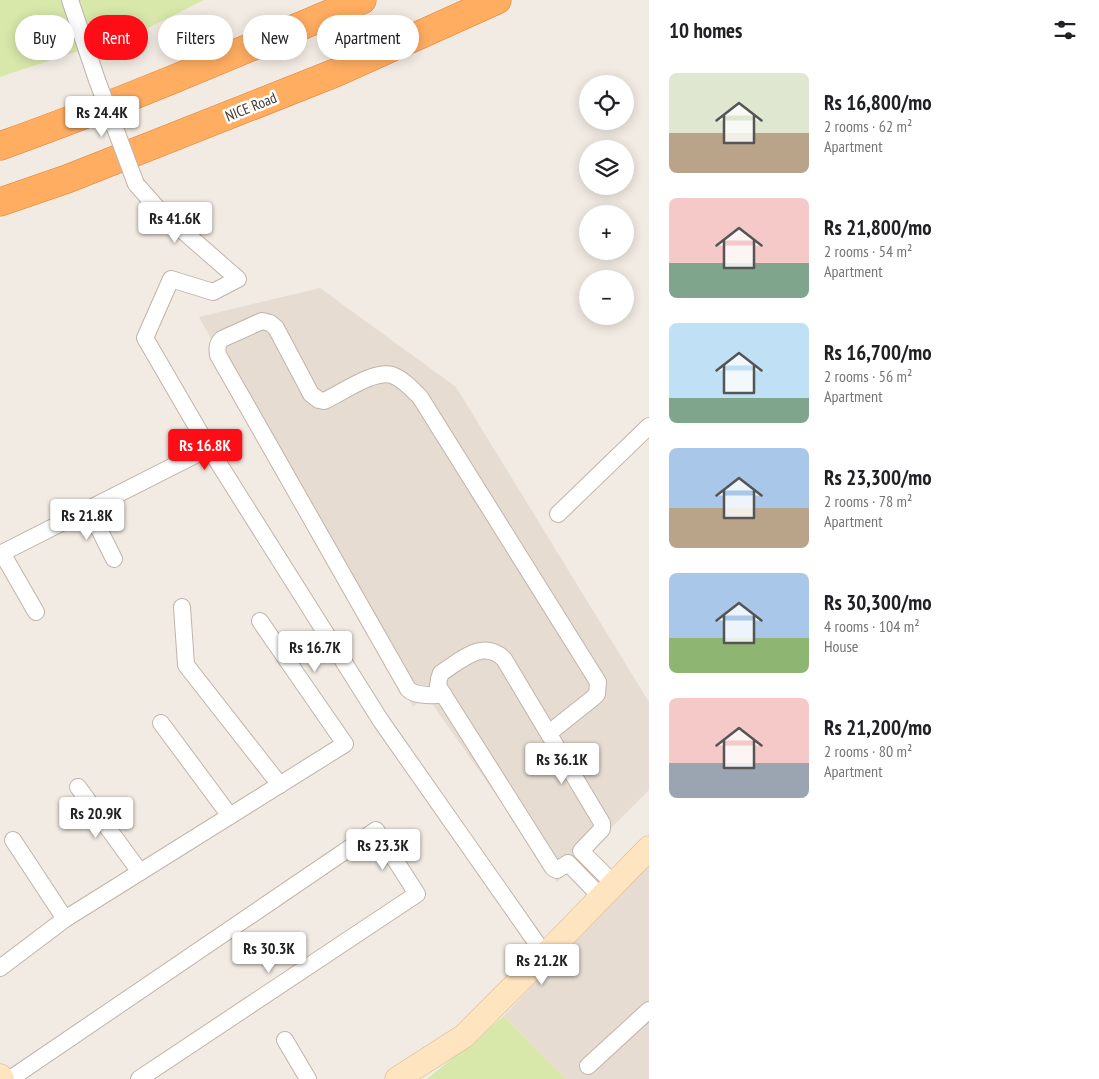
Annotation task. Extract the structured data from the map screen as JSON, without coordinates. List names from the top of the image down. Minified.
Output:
{"streets":{"highway":["NICE Road"]},"page":{"heading":"10 homes","chip":["Buy","Rent","Filters","New","Apartment"],"list":[{"name":"Rs 16,800/mo","note":"2 rooms · 62 m² · Apartment"},{"name":"Rs 21,800/mo","note":"2 rooms · 54 m² · Apartment"},{"name":"Rs 16,700/mo","note":"2 rooms · 56 m² · Apartment"},{"name":"Rs 23,300/mo","note":"2 rooms · 78 m² · Apartment"},{"name":"Rs 30,300/mo","note":"4 rooms · 104 m² · House"},{"name":"Rs 21,200/mo","note":"2 rooms · 80 m² · Apartment"}],"map_buttons":["+","−"],"price":["Rs 24.4K","Rs 41.6K","Rs 16.8K","Rs 21.8K","Rs 16.7K","Rs 36.1K","Rs 20.9K","Rs 23.3K","Rs 30.3K","Rs 21.2K"]}}
